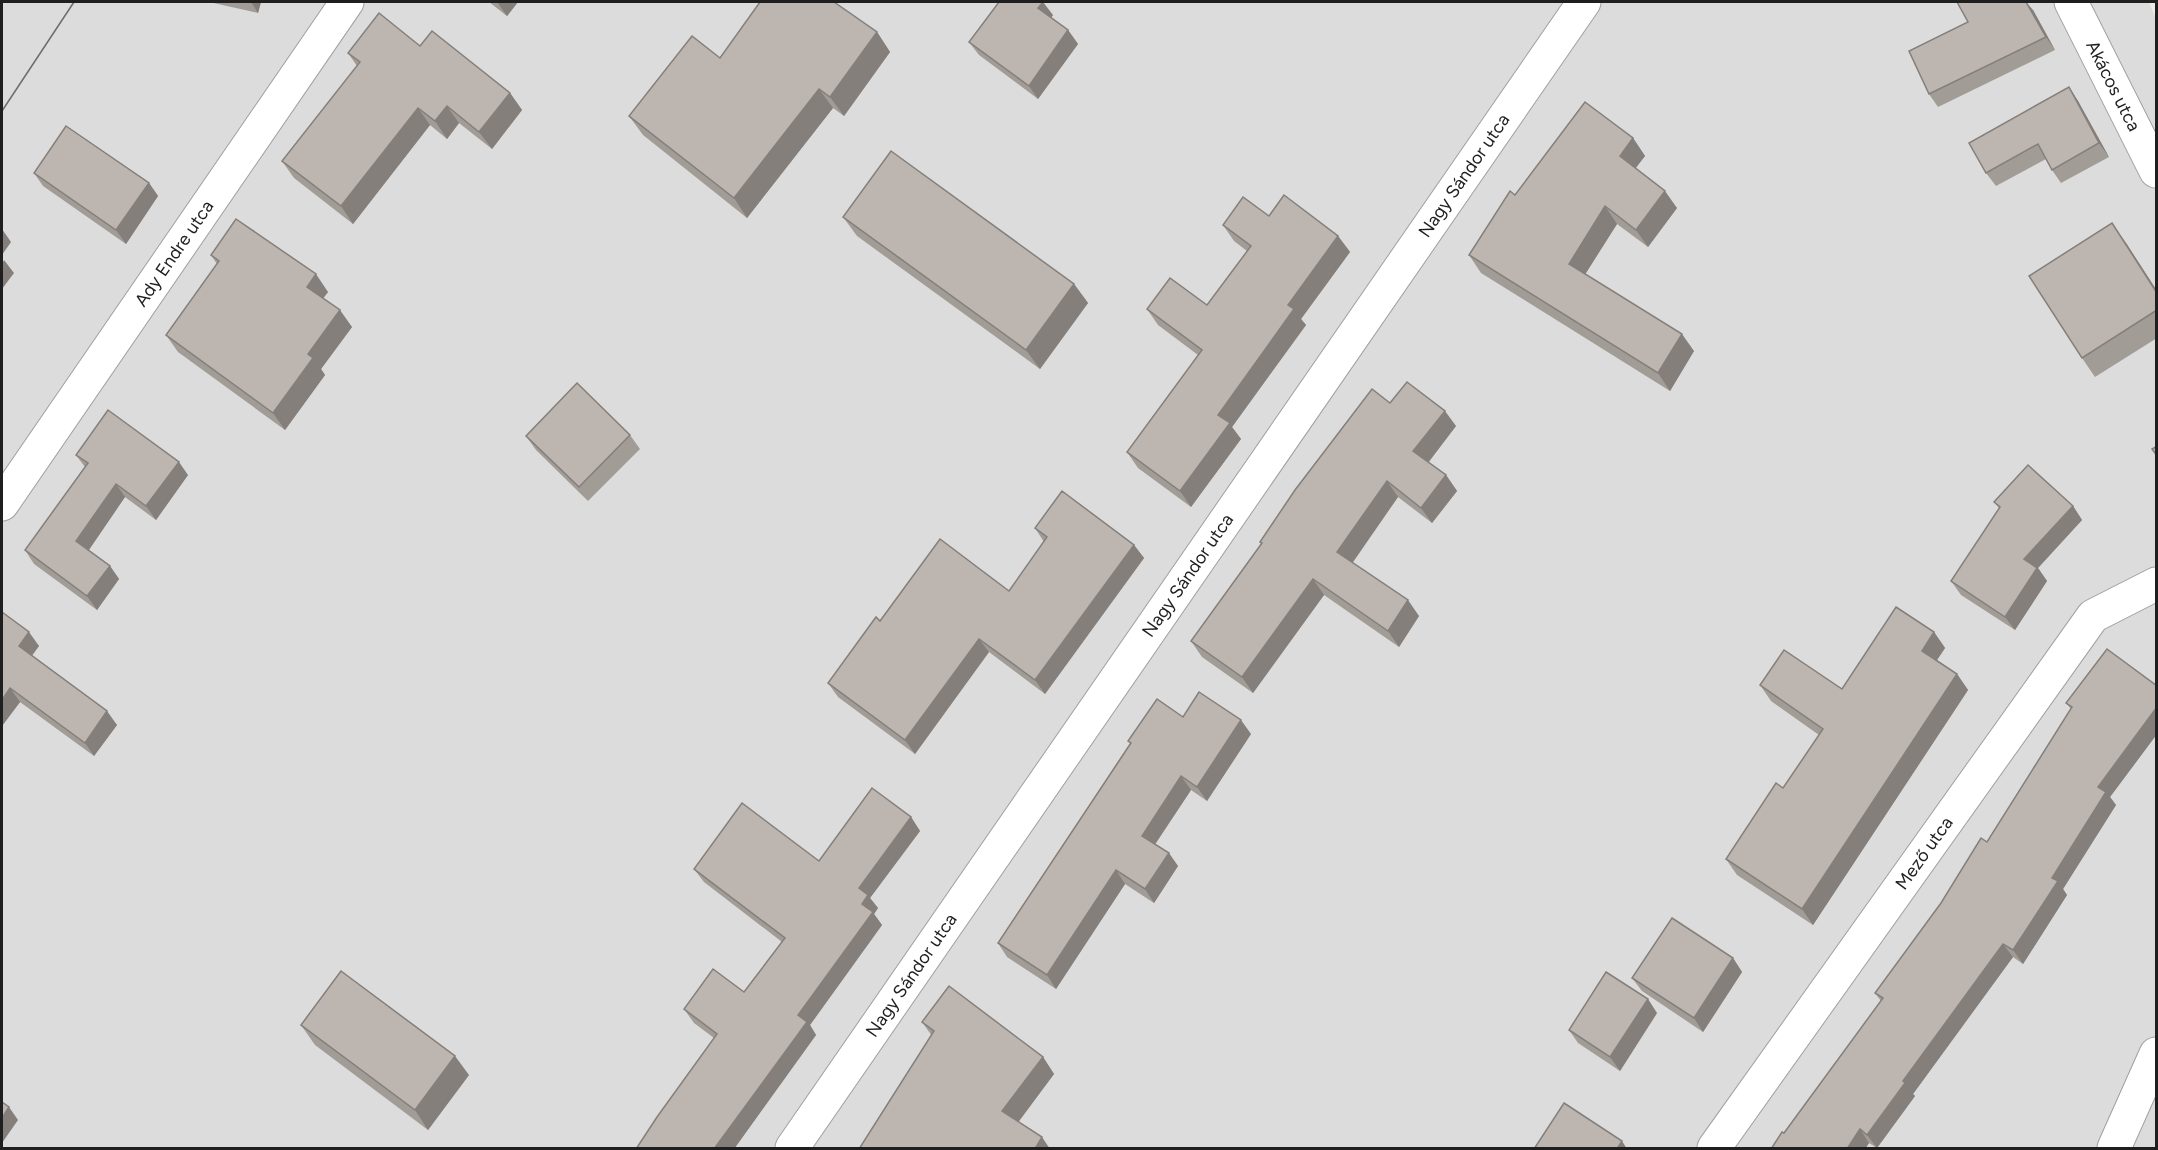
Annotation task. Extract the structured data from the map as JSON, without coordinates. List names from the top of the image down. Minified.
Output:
{"streets":{"street":["Akácos utca","Nagy Sándor utca","Ady Endre utca","Mező utca"]}}
